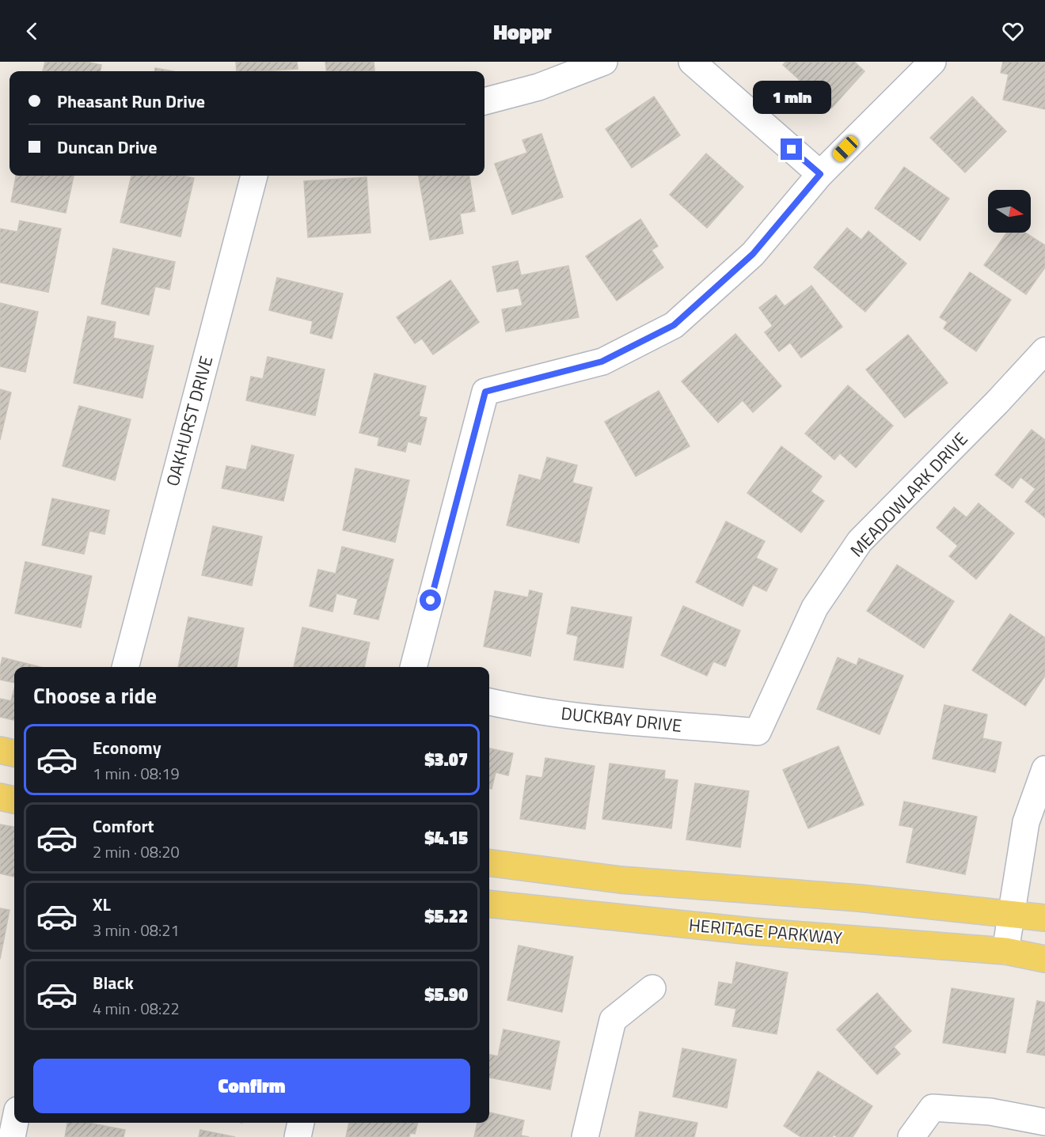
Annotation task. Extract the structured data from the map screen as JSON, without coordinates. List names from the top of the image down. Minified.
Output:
{"streets":{"main road":["HERITAGE PARKWAY"],"street":["OAKHURST DRIVE","MEADOWLARK DRIVE","DUCKBAY DRIVE"]},"crossings":[["MEADOWLARK DRIVE","DUCKBAY DRIVE"]],"north":"right","page":{"header":"Hoppr","banner":["Pheasant Run Drive","Duncan Drive"],"bubble":"1 min","heading":"Choose a ride","list":[{"name":"Economy","note":"1 min · 08:19","value":"$3.07"},{"name":"Comfort","note":"2 min · 08:20","value":"$4.15"},{"name":"XL","note":"3 min · 08:21","value":"$5.22"},{"name":"Black","note":"4 min · 08:22","value":"$5.90"}],"buttons":"Confirm"}}
